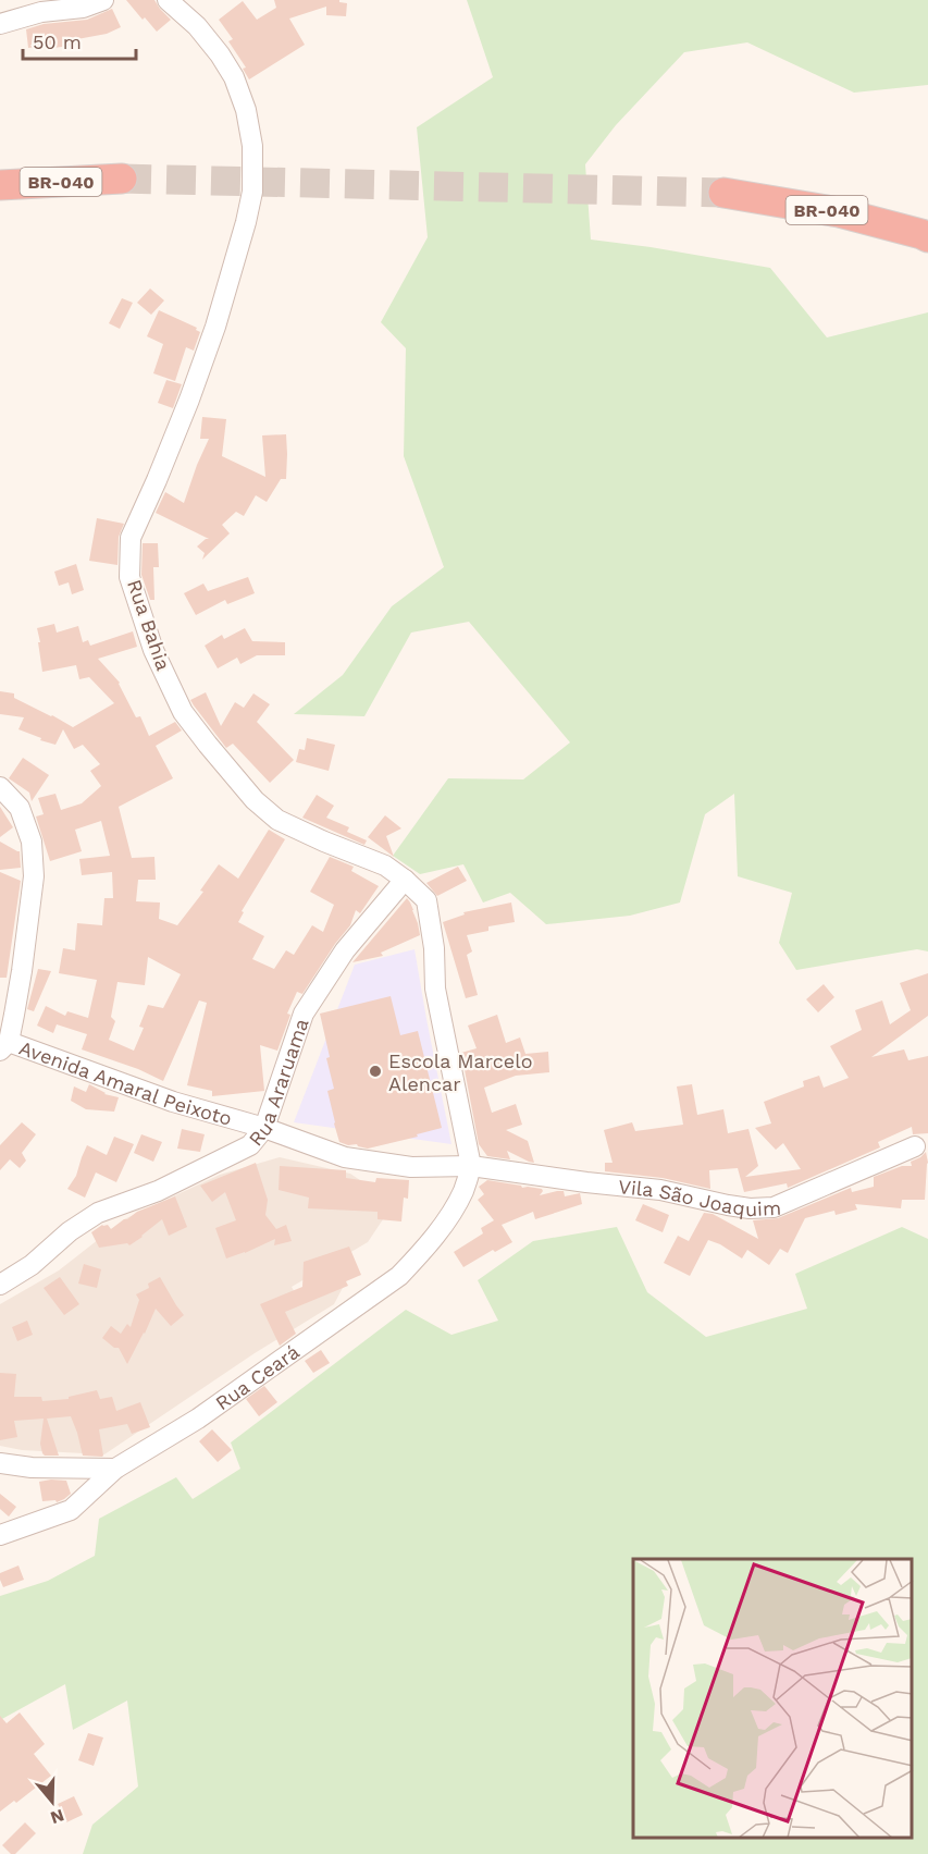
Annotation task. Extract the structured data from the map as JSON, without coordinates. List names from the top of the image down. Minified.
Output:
{"streets":{"highway":["BR-040"],"street":["Rua Bahia","Rua Araruama","Avenida Amaral Peixoto","Vila São Joaquim","Rua Ceará"]},"crossings":[["Rua Bahia","Rua Araruama"],["Rua Bahia","Avenida Amaral Peixoto"],["Rua Bahia","Vila São Joaquim"],["Rua Bahia","Rua Ceará"],["Rua Araruama","Avenida Amaral Peixoto"],["Avenida Amaral Peixoto","Vila São Joaquim"],["Avenida Amaral Peixoto","Rua Ceará"],["Vila São Joaquim","Rua Ceará"]],"places":["Escola Marcelo Alencar"],"scale_bar":"50 m","north":"bottom"}
